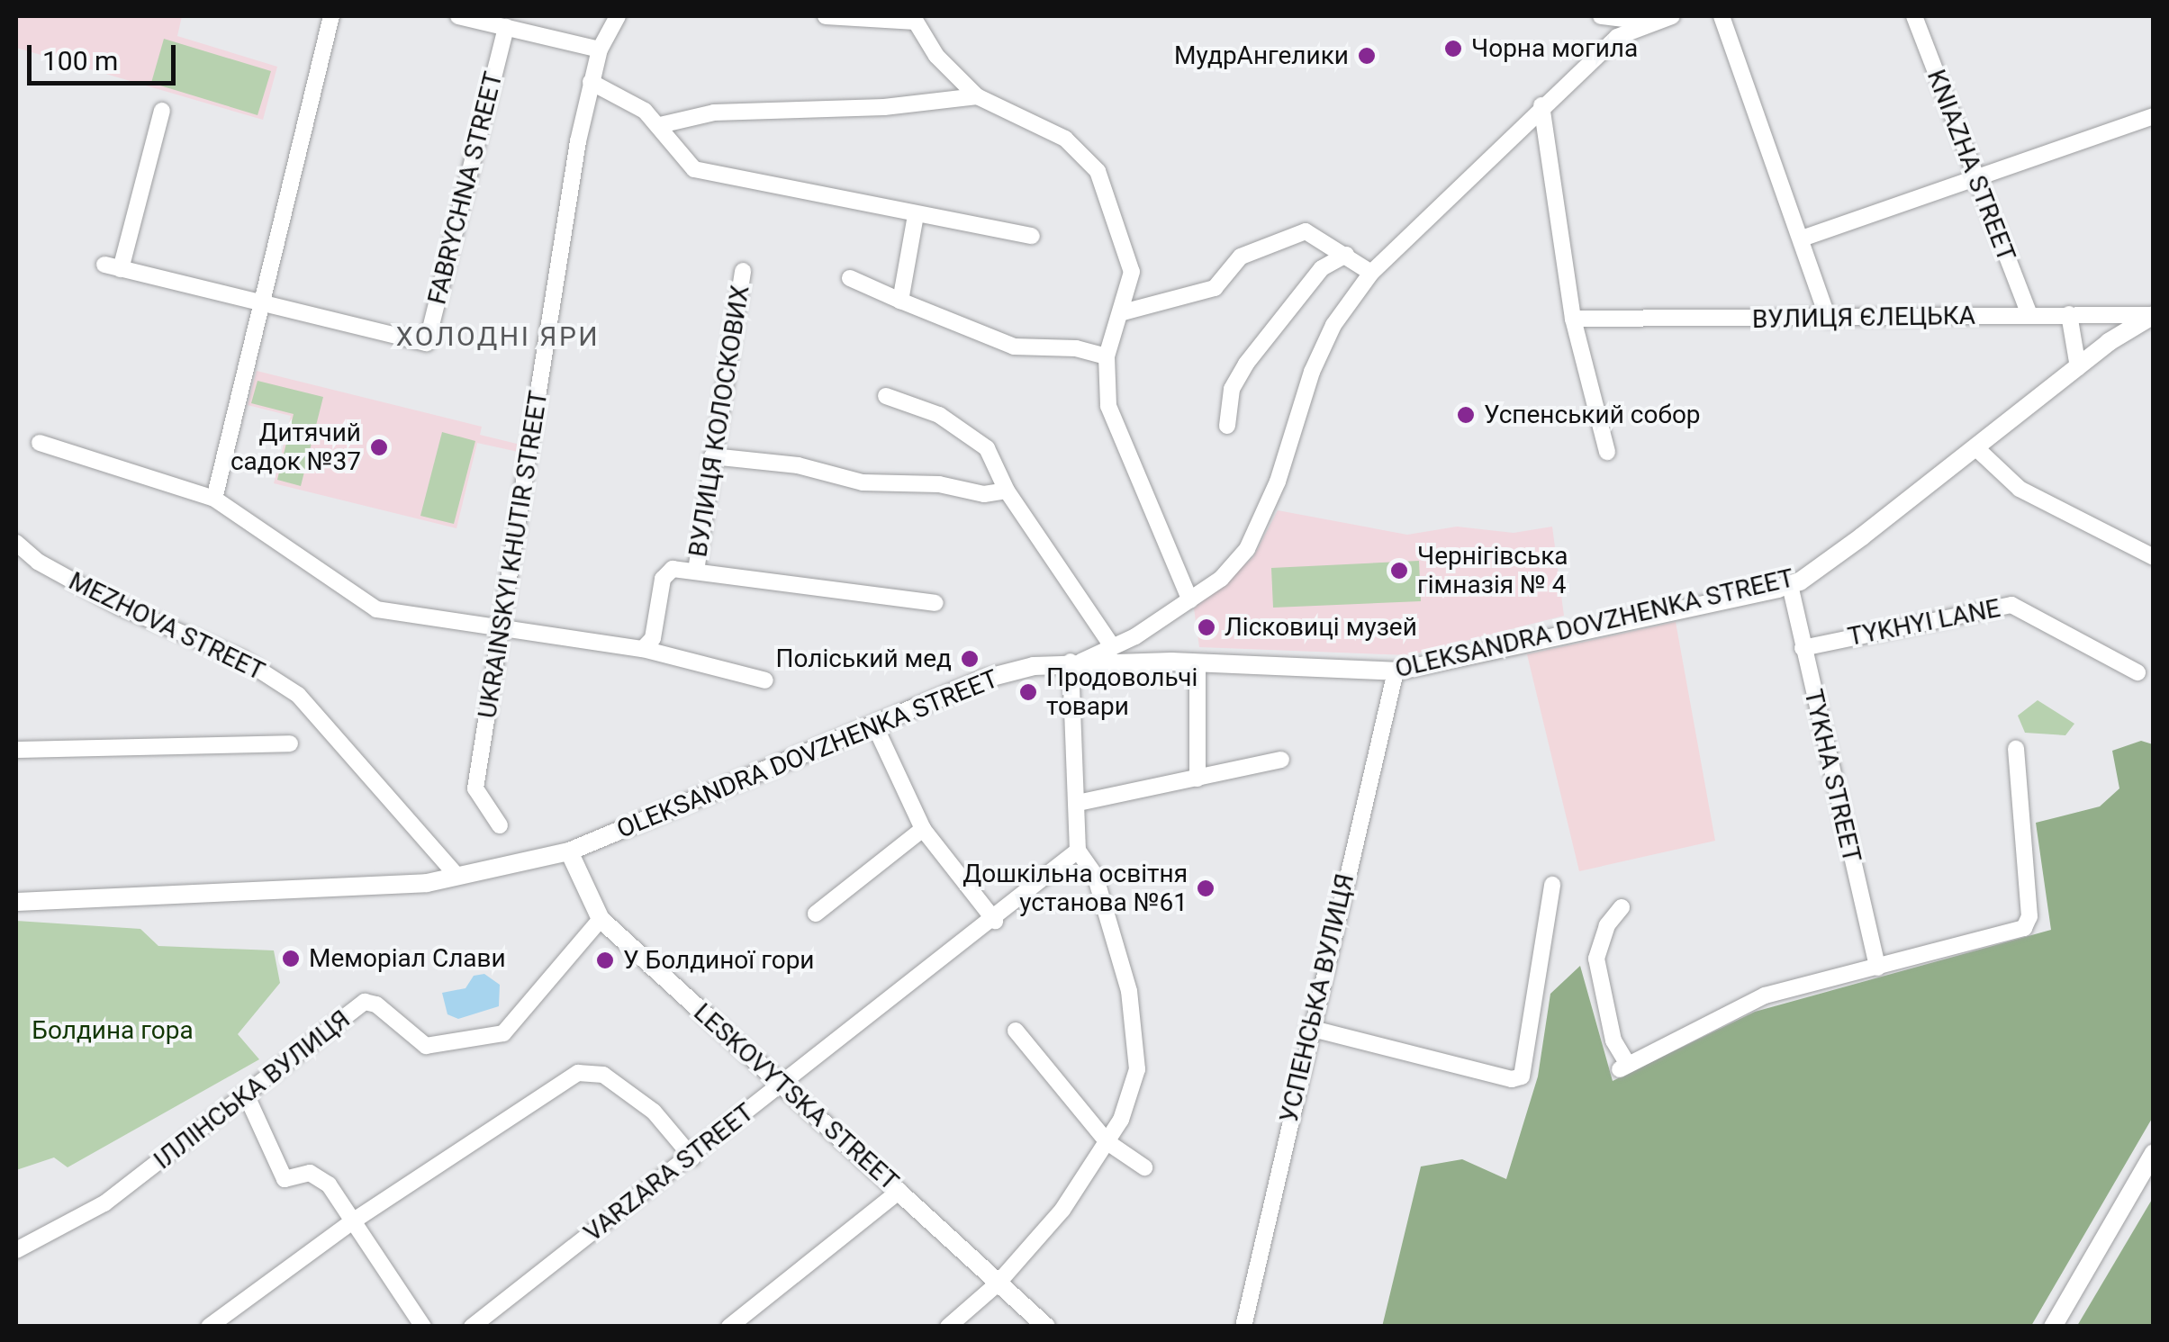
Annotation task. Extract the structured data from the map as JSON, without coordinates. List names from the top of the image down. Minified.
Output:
{"streets":{"main road":["OLEKSANDRA DOVZHENKA STREET","LESKOVYTSKA STREET"],"street":["KNIAZHA STREET","FABRYCHNA STREET","ВУЛИЦЯ ЄЛЕЦЬКА","ВУЛИЦЯ КОЛОСКОВИХ","UKRAINSKYI KHUTIR STREET","TYKHYI LANE","MEZHOVA STREET","TYKHA STREET","УСПЕНСЬКА ВУЛИЦЯ","ІЛЛІНСЬКА ВУЛИЦЯ","VARZARA STREET"]},"crossings":[["KNIAZHA STREET","ВУЛИЦЯ ЄЛЕЦЬКА"],["ВУЛИЦЯ ЄЛЕЦЬКА","OLEKSANDRA DOVZHENKA STREET"],["TYKHYI LANE","TYKHA STREET"],["OLEKSANDRA DOVZHENKA STREET","MEZHOVA STREET"],["OLEKSANDRA DOVZHENKA STREET","TYKHA STREET"],["OLEKSANDRA DOVZHENKA STREET","УСПЕНСЬКА ВУЛИЦЯ"],["OLEKSANDRA DOVZHENKA STREET","LESKOVYTSKA STREET"],["ІЛЛІНСЬКА ВУЛИЦЯ","LESKOVYTSKA STREET"],["LESKOVYTSKA STREET","VARZARA STREET"]],"districts":["ХОЛОДНІ ЯРИ"],"parks":["Болдина гора"],"places":["Чорна могила","МудрАнгелики","Успенський собор","Дитячий садок №37","Чернігівська гімназія № 4","Лісковиці музей","Поліський мед","Продовольчі товари","Дошкільна освітня установа №61","Меморіал Слави","У Болдиної гори"],"scale_bar":"100 m"}
